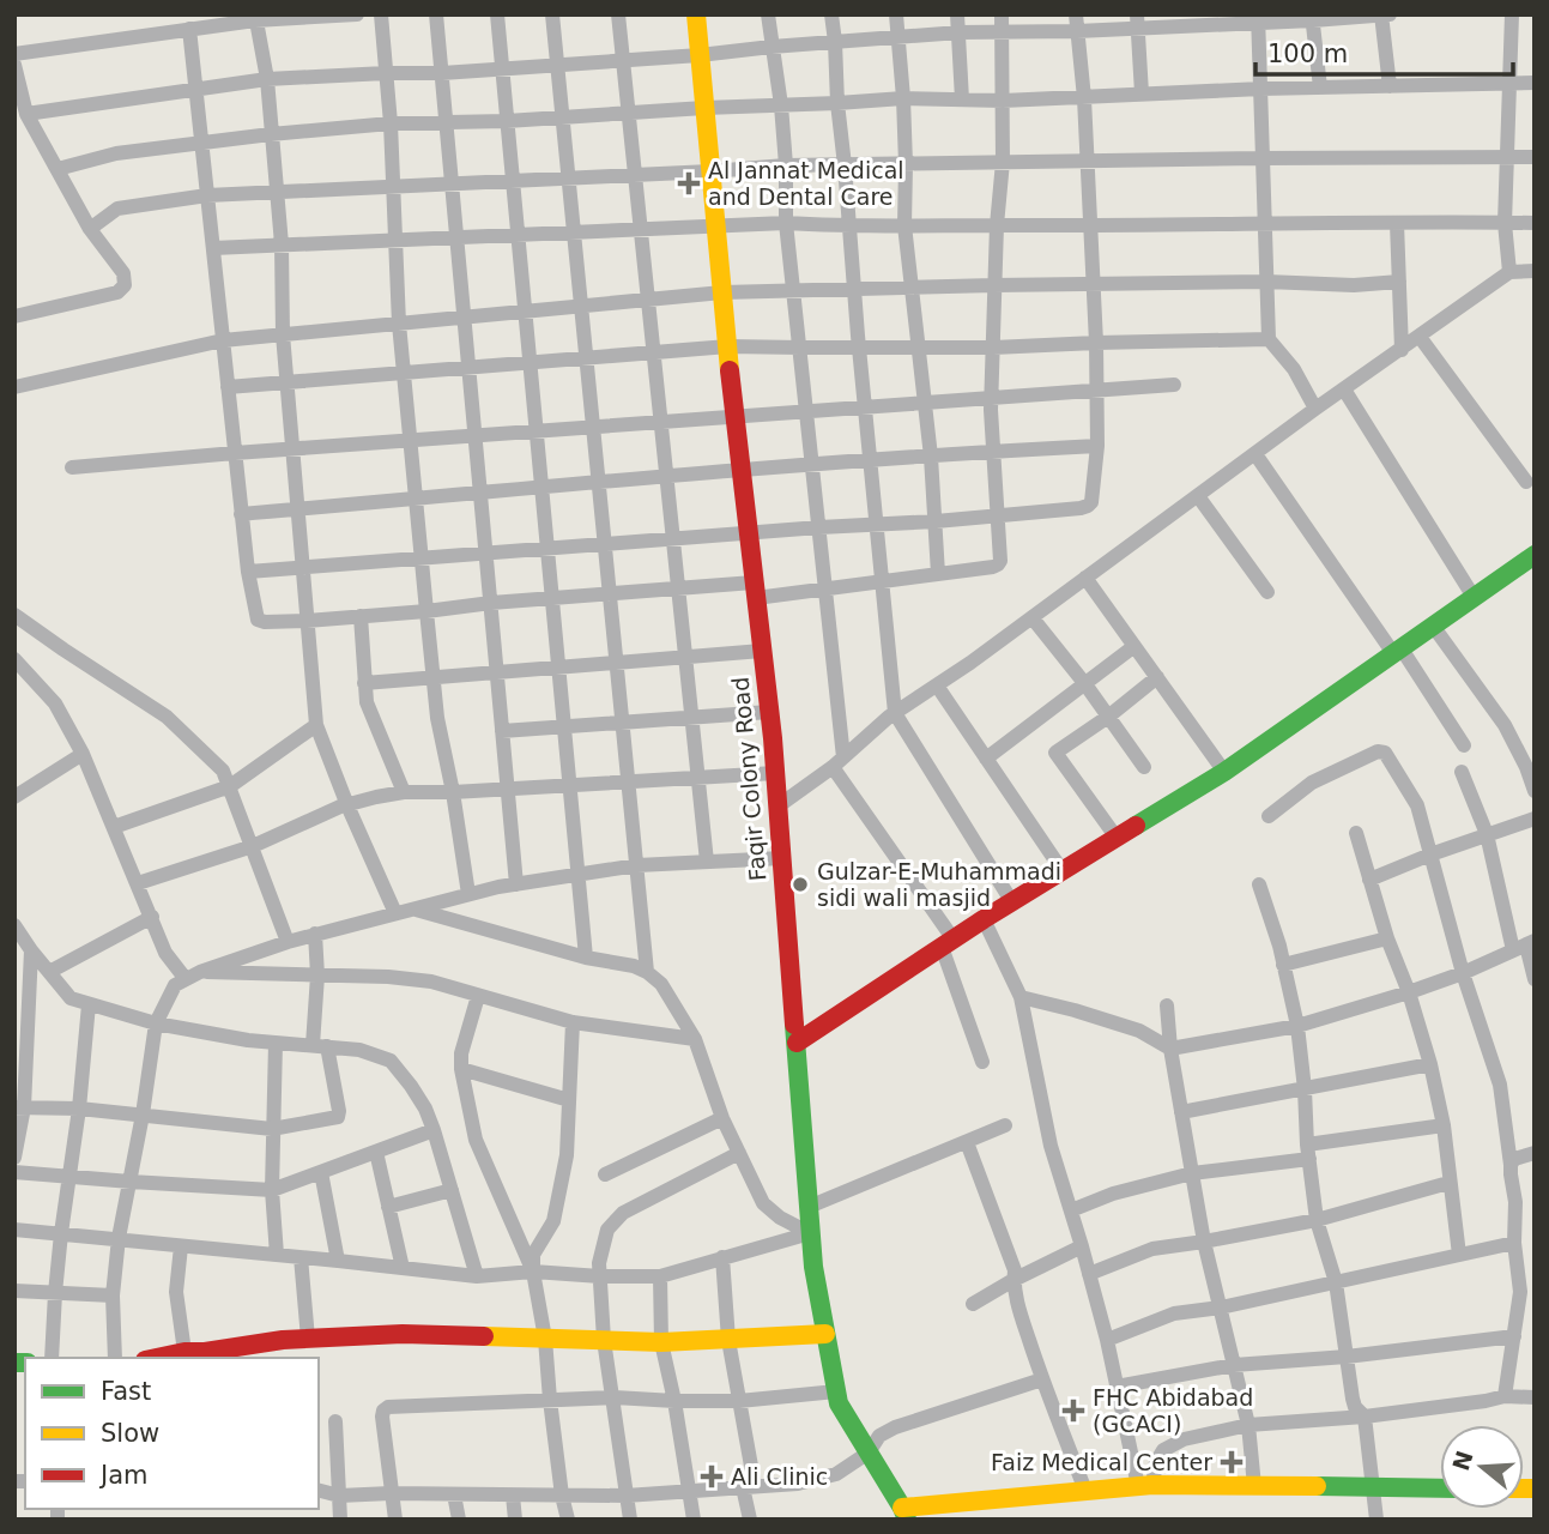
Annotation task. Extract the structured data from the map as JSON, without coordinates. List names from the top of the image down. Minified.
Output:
{"streets":{"main road":["Faqir Colony Road"]},"places":{"health":["Al Jannat Medical and Dental Care","FHC Abidabad (GCACI)","Faiz Medical Center","Ali Clinic"],"other":["Gulzar-E-Muhammadi sidi wali masjid"]},"legend":["Fast","Slow","Jam"],"scale_bar":"100 m","north":"left"}
